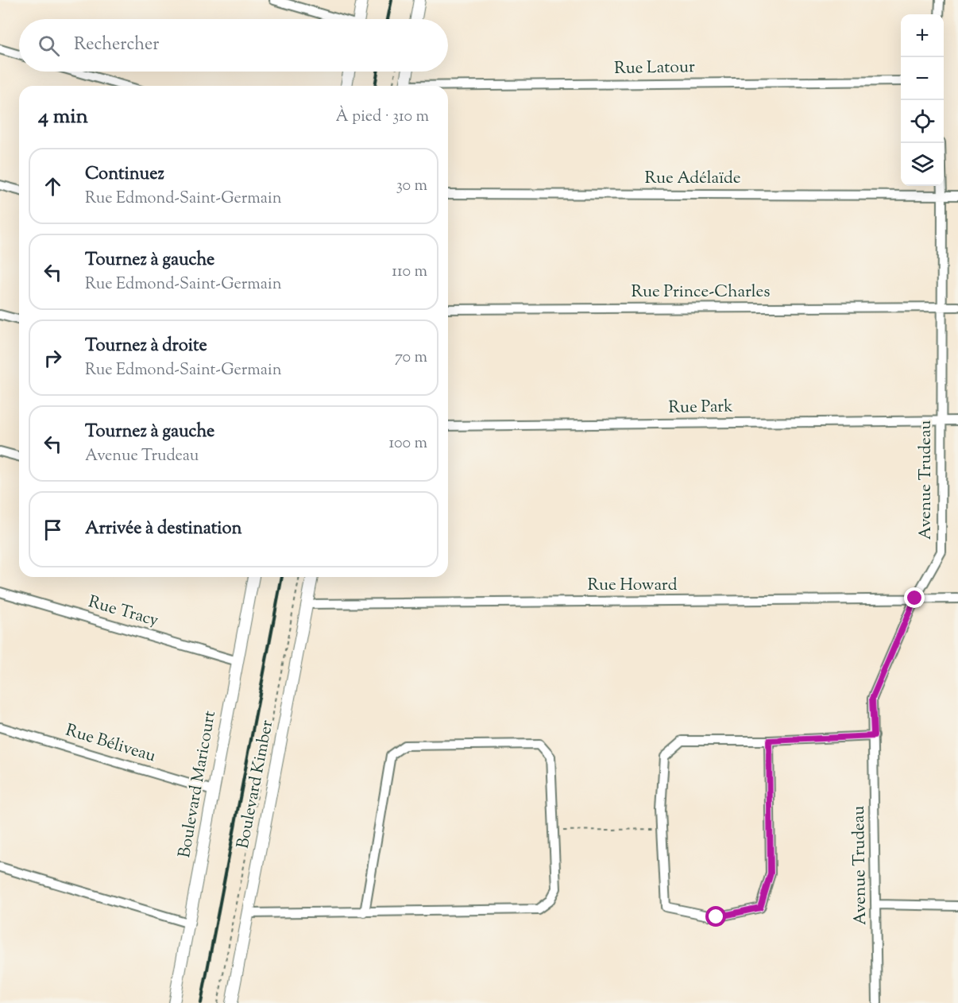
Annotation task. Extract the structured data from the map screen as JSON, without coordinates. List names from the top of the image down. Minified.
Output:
{"streets":{"street":["Rue Latour","Rue Adélaïde","Rue Prince-Charles","Rue Park","Avenue Trudeau","Rue Howard","Rue Tracy","Rue Béliveau","Boulevard Maricourt","Boulevard Kimber"]},"crossings":[["Rue Adélaïde","Avenue Trudeau"],["Rue Prince-Charles","Avenue Trudeau"],["Rue Park","Avenue Trudeau"],["Avenue Trudeau","Rue Howard"],["Rue Howard","Boulevard Kimber"],["Rue Tracy","Boulevard Maricourt"],["Rue Béliveau","Boulevard Maricourt"]],"page":{"map_buttons":["+","−"],"search":"Rechercher","heading":["4 min","À pied · 310 m"],"list":[["Continuez","Rue Edmond-Saint-Germain","30 m"],["Tournez à gauche","Rue Edmond-Saint-Germain","110 m"],["Tournez à droite","Rue Edmond-Saint-Germain","70 m"],["Tournez à gauche","Avenue Trudeau","100 m"],"Arrivée à destination"]}}
